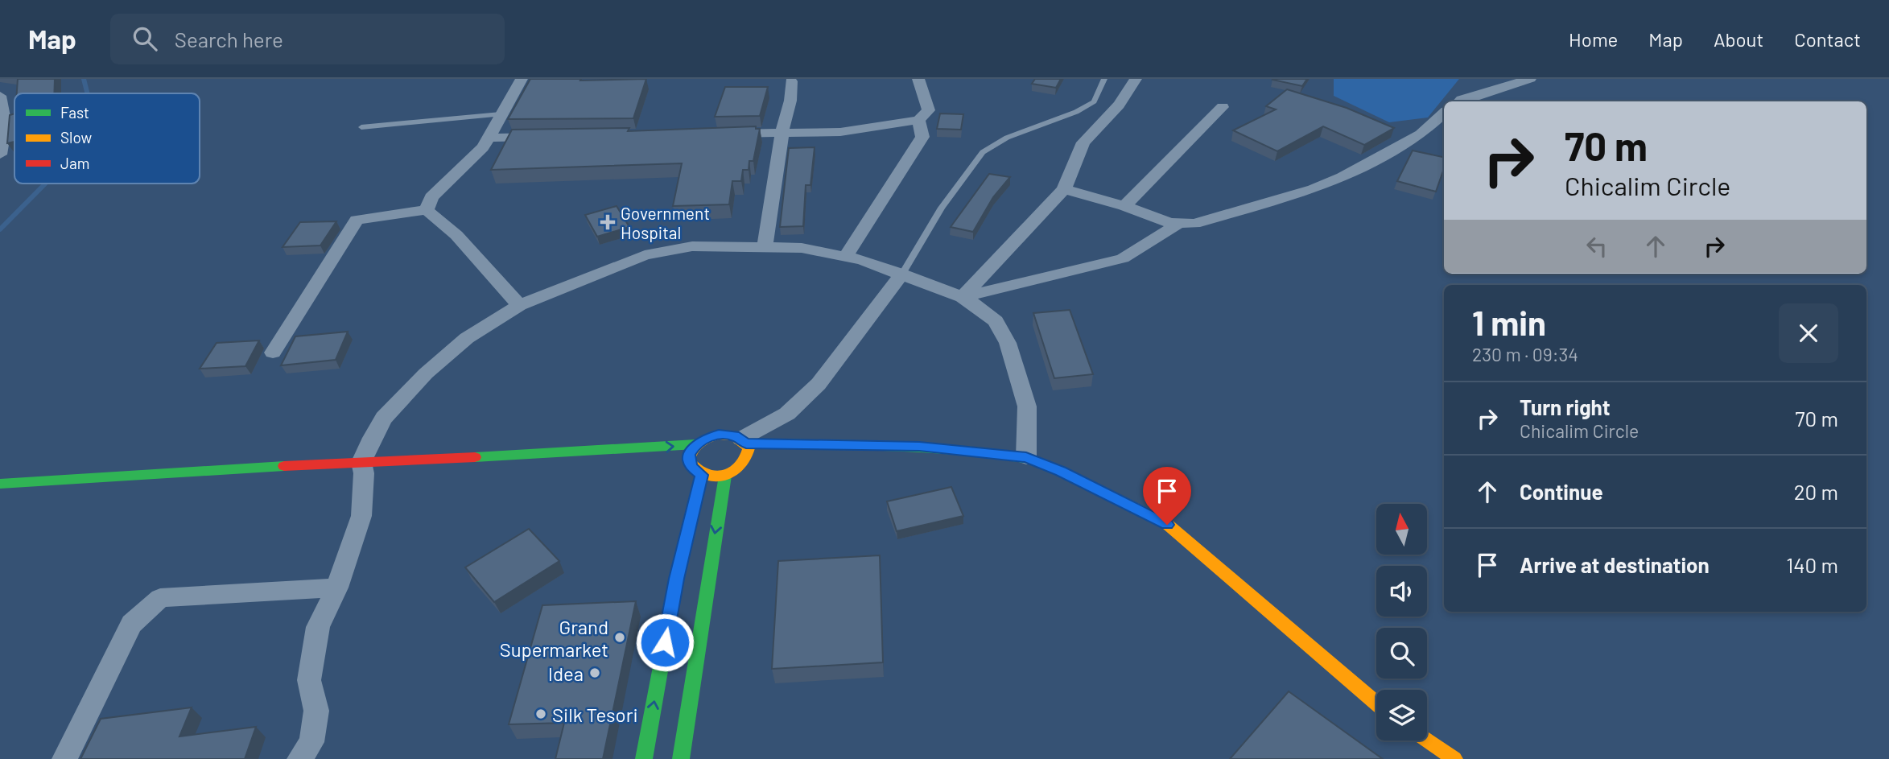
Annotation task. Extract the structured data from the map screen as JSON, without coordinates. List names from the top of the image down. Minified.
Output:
{"places":{"health":["Government Hospital"],"other":["Grand Supermarket","Idea","Silk Tesori"]},"legend":["Fast","Slow","Jam"],"north":"top","page":{"header":"Map","search":"Search here","nav":["Home","Map","About","Contact"],"turn":["70 m","Chicalim Circle"],"heading":["1 min","230 m · 09:34"],"list":[{"name":"Turn right","note":"Chicalim Circle","value":"70 m"},{"name":"Continue","value":"20 m"},{"name":"Arrive at destination","value":"140 m"}]}}
